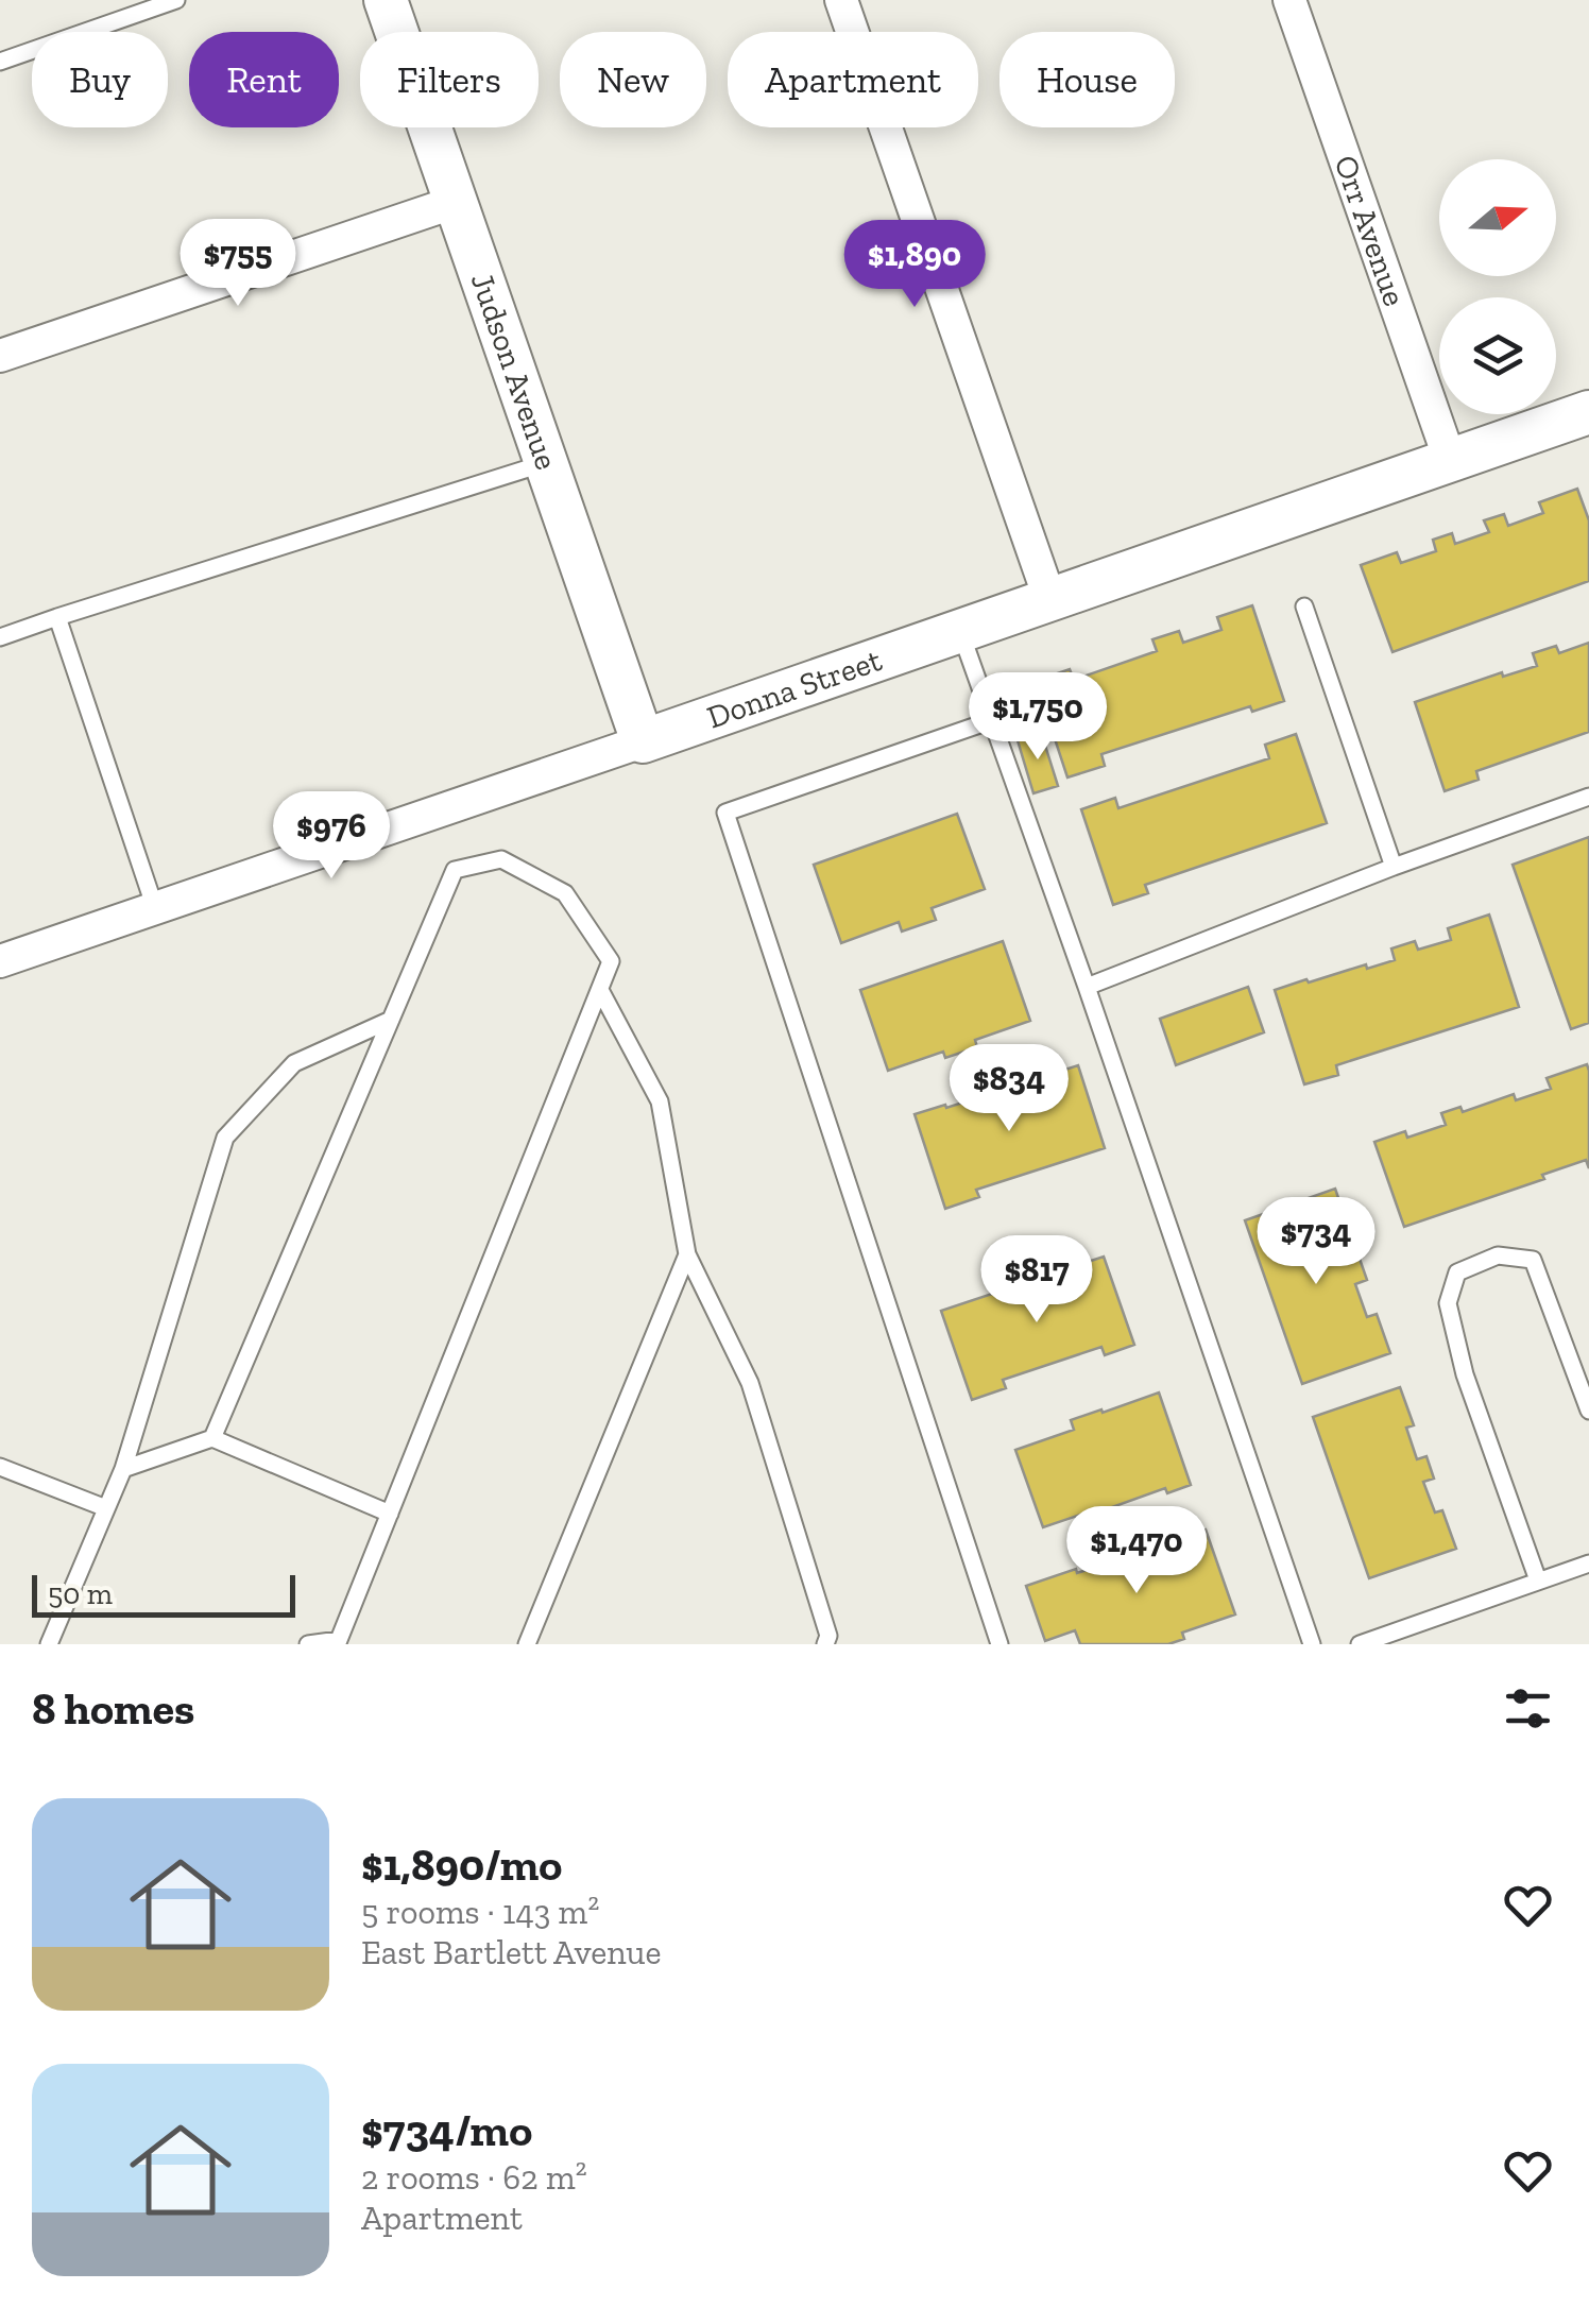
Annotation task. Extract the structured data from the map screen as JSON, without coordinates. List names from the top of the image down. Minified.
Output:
{"streets":{"street":["Orr Avenue","Judson Avenue","Donna Street"]},"crossings":[["Orr Avenue","Donna Street"],["Judson Avenue","Donna Street"]],"scale_bar":"50 m","north":"right","page":{"chip":["Buy","Rent","Filters","New","Apartment","House"],"price":["$755","$1,890","$1,750","$976","$834","$734","$817","$1,470"],"scale":"50 m","heading":"8 homes","list":[{"name":"$1,890/mo","note":"5 rooms · 143 m² · East Bartlett Avenue"},{"name":"$734/mo","note":"2 rooms · 62 m² · Apartment"}]}}
